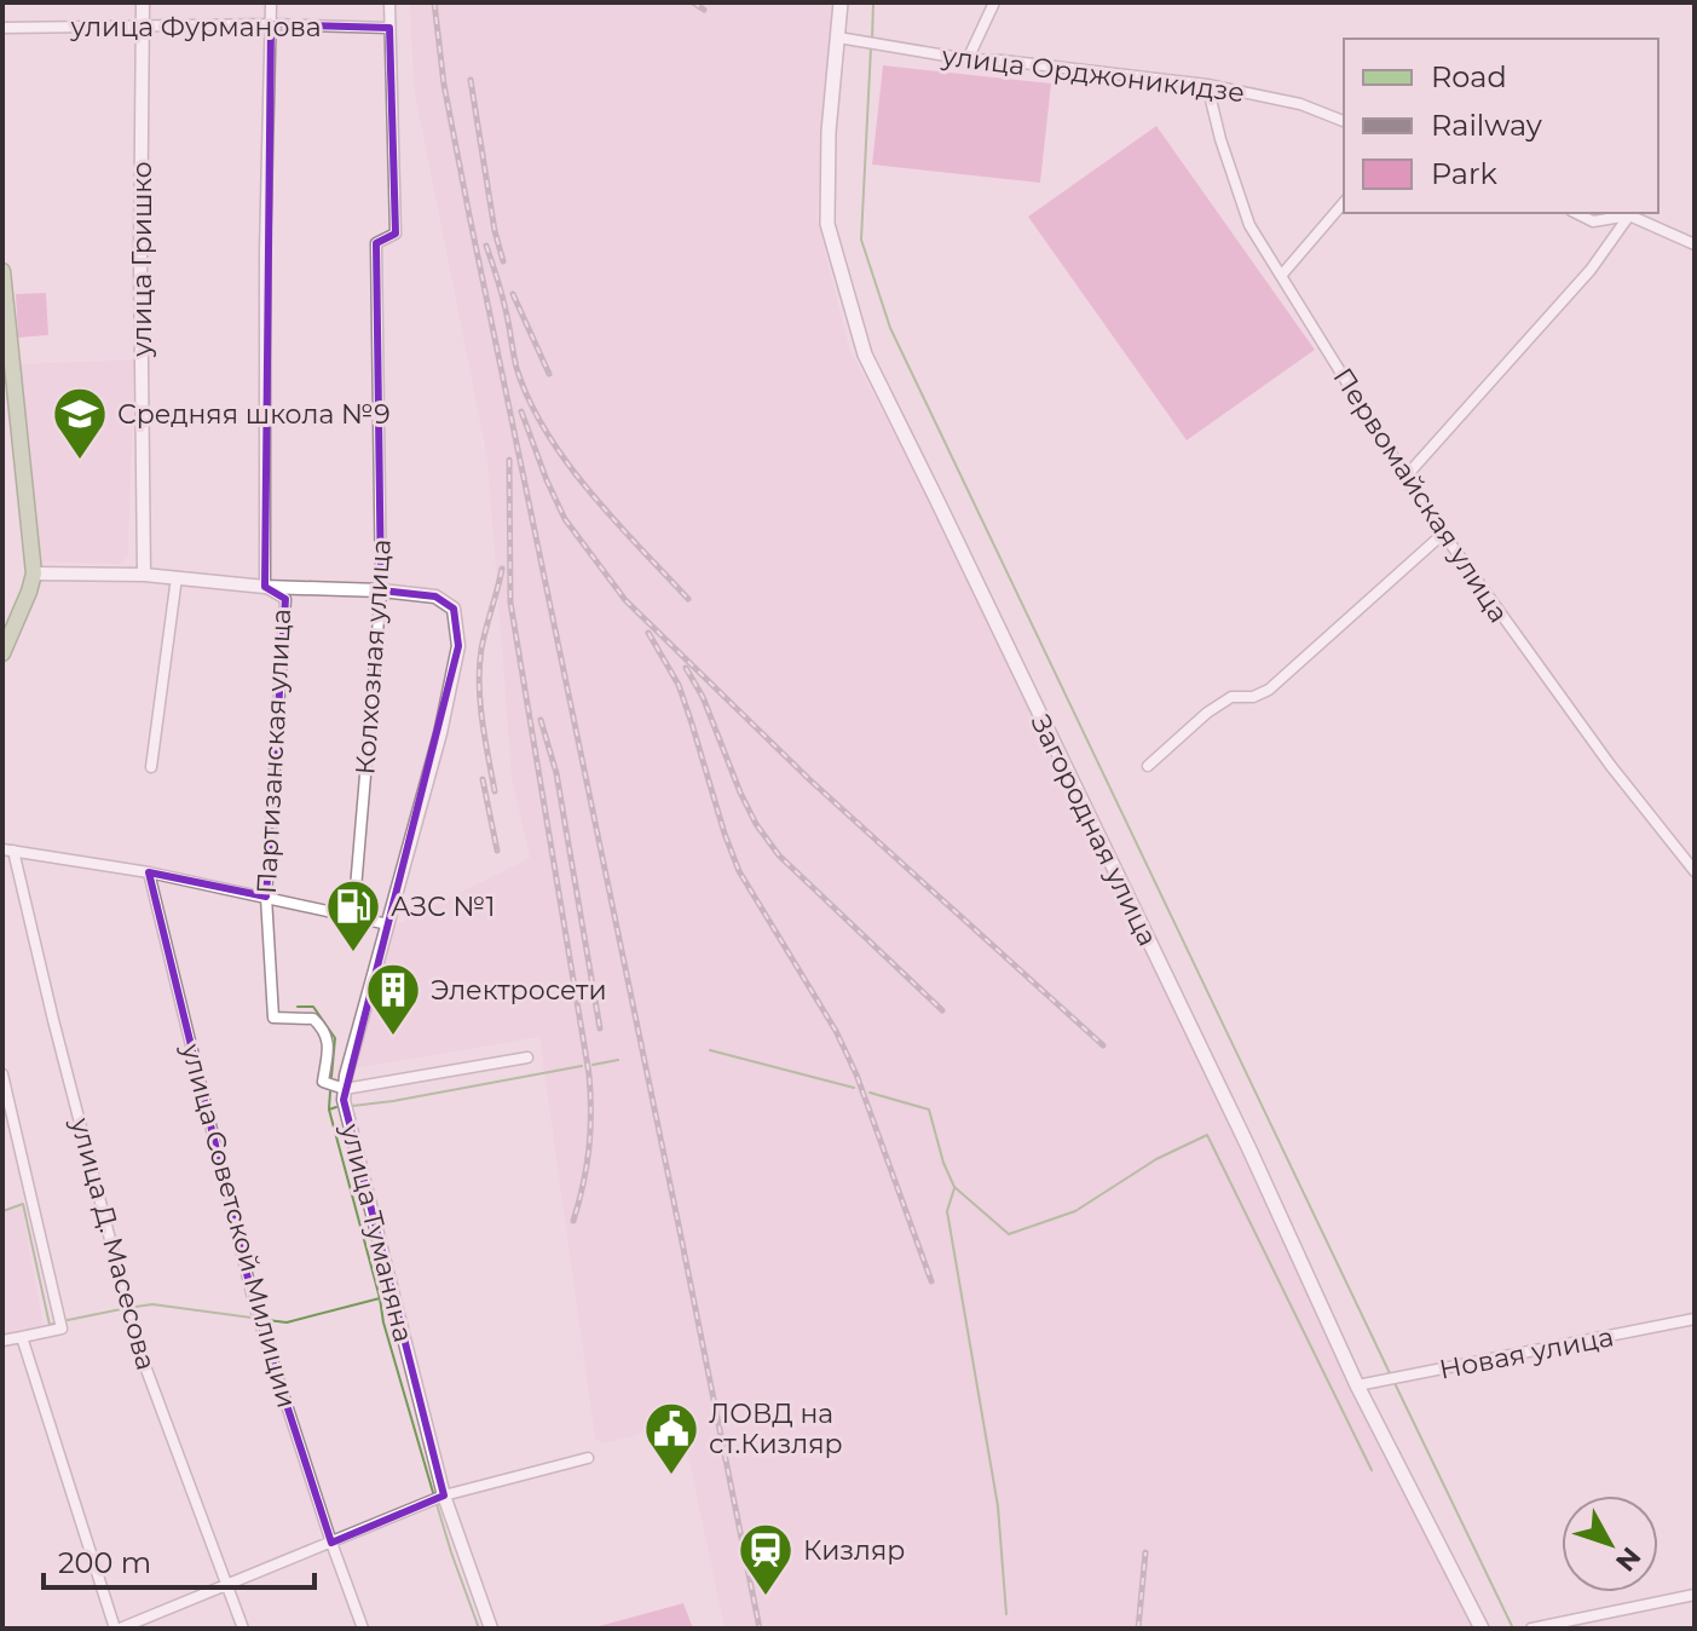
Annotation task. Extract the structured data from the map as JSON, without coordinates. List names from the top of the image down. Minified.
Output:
{"streets":{"main road":["Загородная улица"],"street":["улица Фурманова","улица Орджоникидзе","улица Гришко","Первомайская улица","Колхозная улица","Партизанская улица","улица Советской Милиции","улица Туманяна","улица Д. Масесова","Новая улица"]},"crossings":[["улица Фурманова","улица Гришко"],["улица Фурманова","Колхозная улица"],["улица Фурманова","Партизанская улица"],["улица Орджоникидзе","Первомайская улица"],["улица Орджоникидзе","Загородная улица"],["Колхозная улица","улица Туманяна"],["Партизанская улица","улица Туманяна"],["Загородная улица","Новая улица"]],"places":{"school or university":["Средняя школа №9"],"fuel station":["АЗС №1"],"building":["Электросети"],"public building":["ЛОВД на ст.Кизляр"],"station":["Кизляр"]},"legend":["Road","Railway","Park"],"scale_bar":"200 m","north":"bottom right"}
